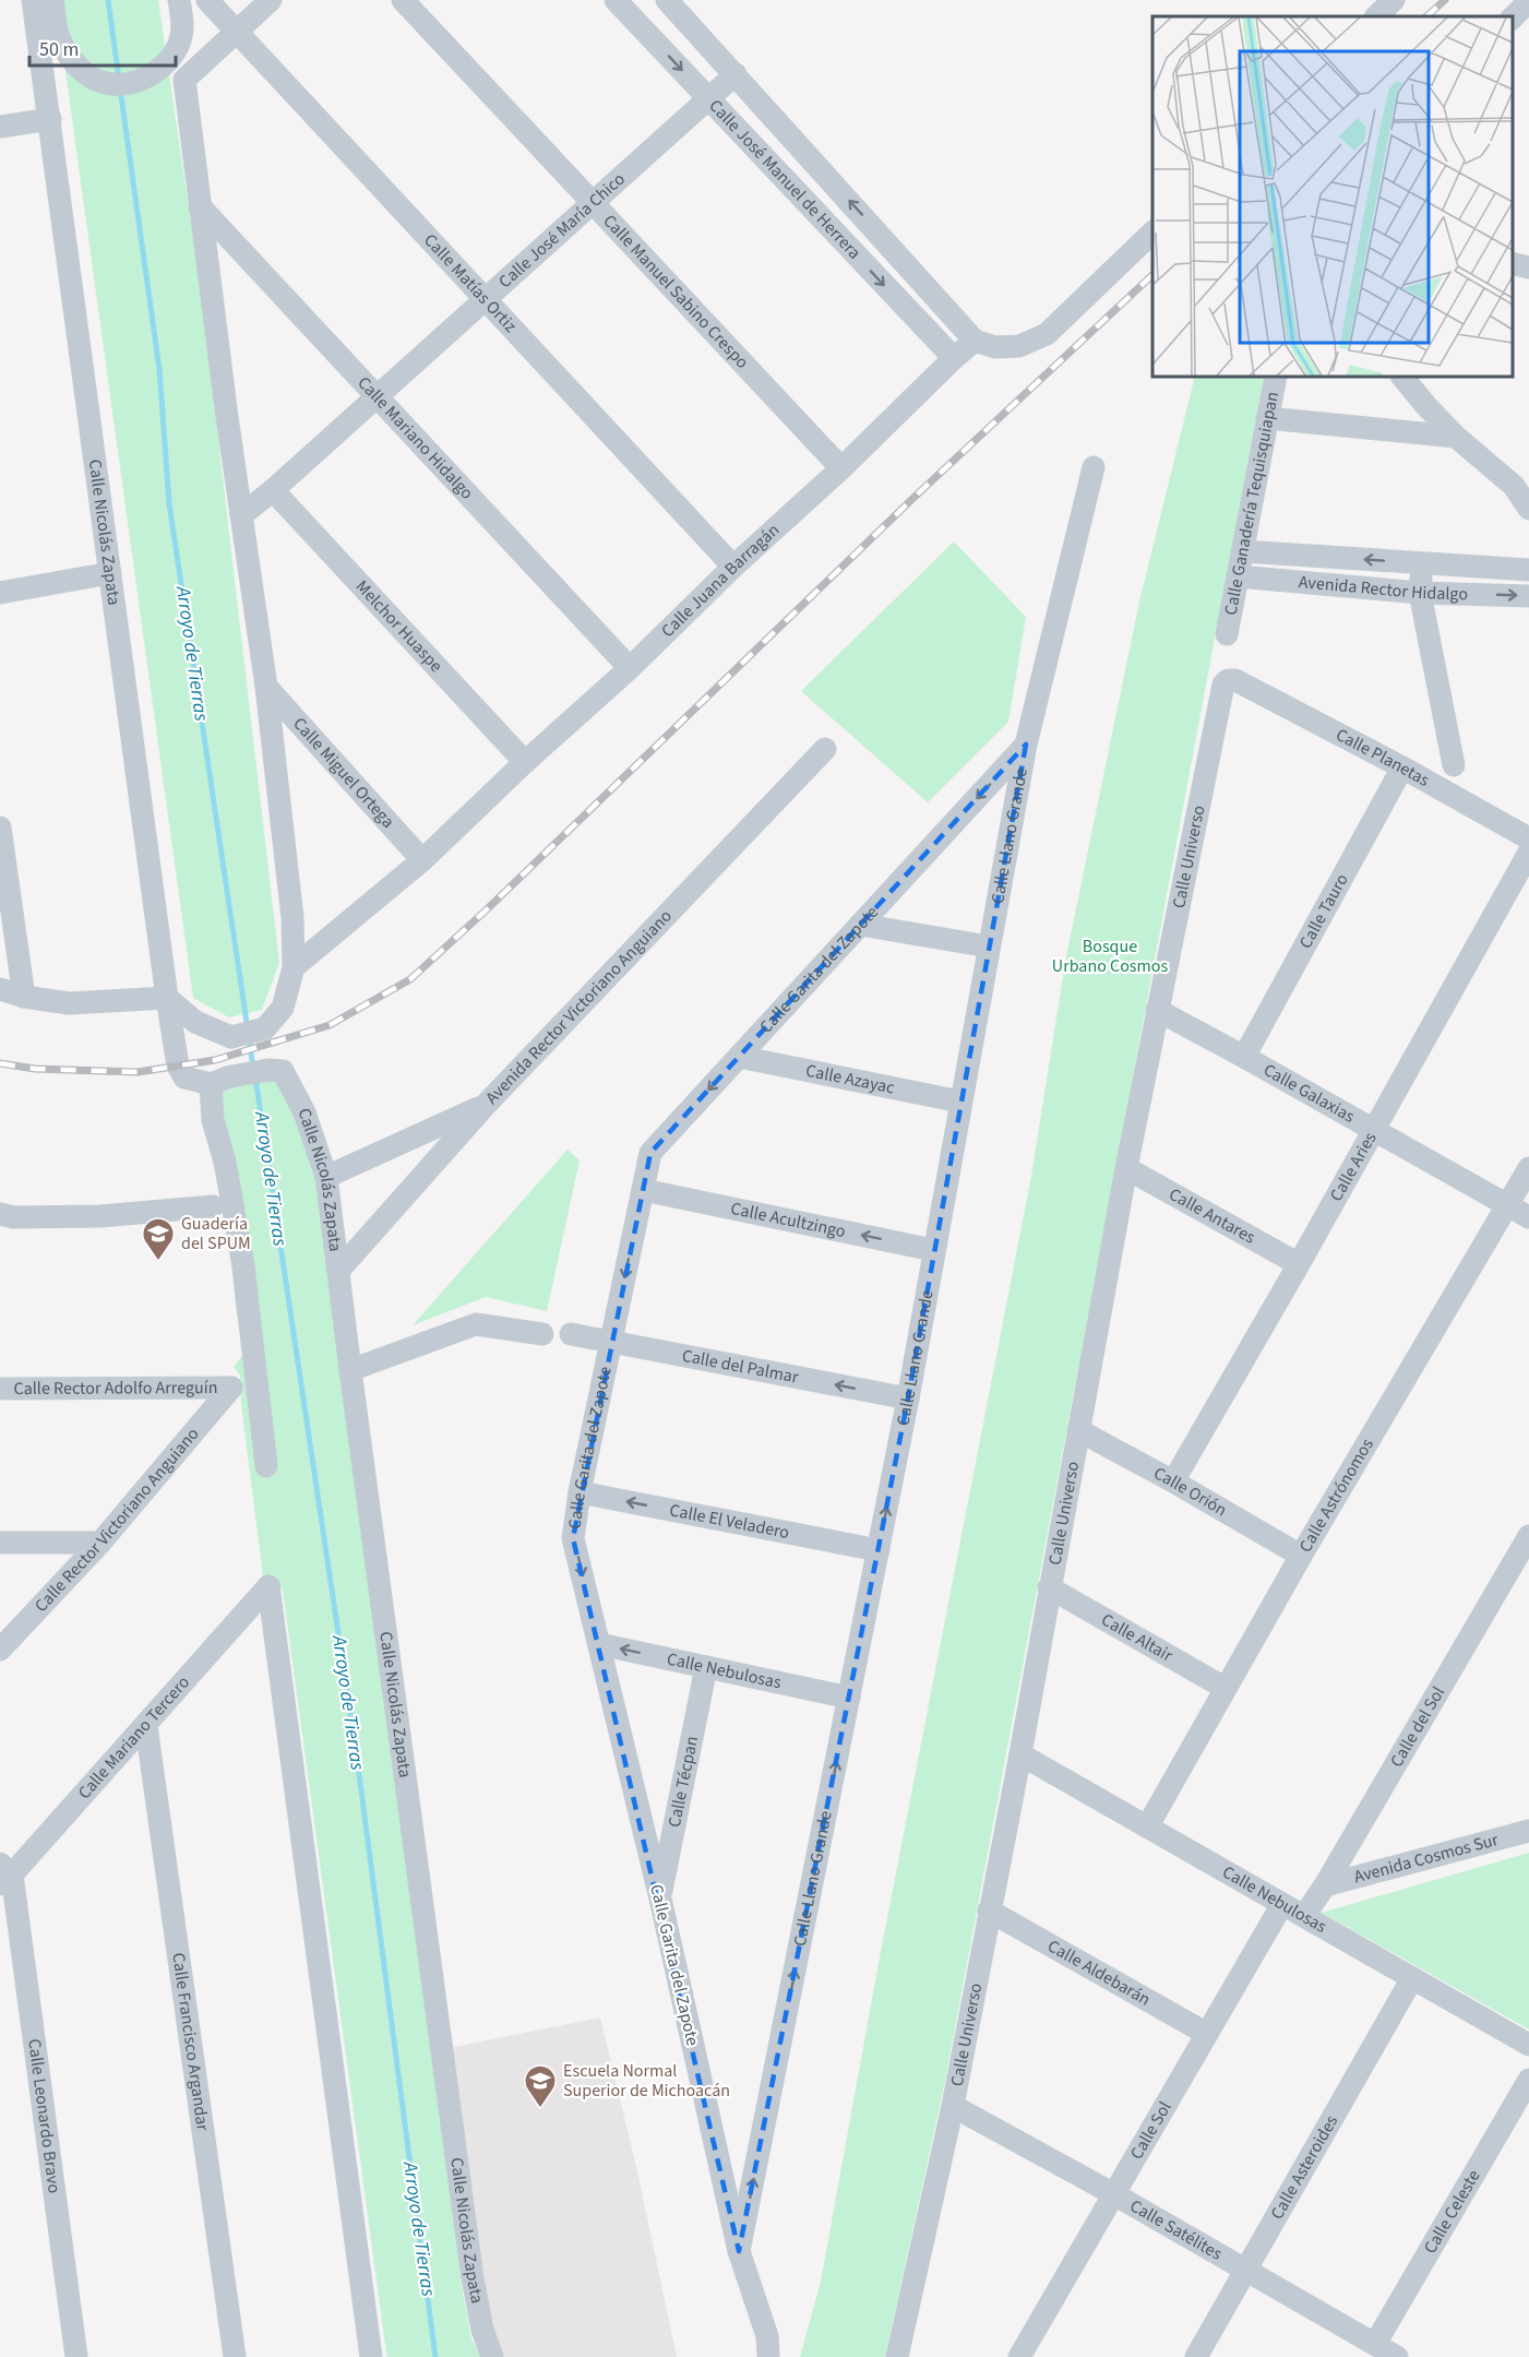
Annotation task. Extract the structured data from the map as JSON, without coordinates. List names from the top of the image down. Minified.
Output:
{"streets":{"street":["Calle José Manuel de Herrera","Calle José María Chico","Calle Matías Ortiz","Calle Manuel Sabino Crespo","Calle Mariano Hidalgo","Calle Ganadería Tequisquiapan","Calle Nicolás Zapata","Calle Juana Barragán","Avenida Rector Hidalgo","Melchor Huaspe","Calle Planetas","Calle Miguel Ortega","Calle Llano Grande","Calle Universo","Calle Tauro","Calle Garita del Zapote","Avenida Rector Victoriano Anguiano","Calle Azayac","Calle Galaxias","Calle Aries","Calle Antares","Calle Acultzingo","Calle del Palmar","Calle Rector Adolfo Arreguín","Calle Orión","Calle Astrónomos","Calle Rector Victoriano Anguiano","Calle El Veladero","Calle Altair","Calle Nebulosas","Calle del Sol","Calle Mariano Tercero","Calle Técpan","Avenida Cosmos Sur","Calle Aldebarán","Calle Francisco Argandar","Calle Leonardo Bravo","Calle Sol","Calle Asteroides","Calle Celeste","Calle Satélites"]},"crossings":[["Calle José Manuel de Herrera","Calle José María Chico"],["Calle José Manuel de Herrera","Calle Juana Barragán"],["Calle José María Chico","Calle Matías Ortiz"],["Calle José María Chico","Calle Manuel Sabino Crespo"],["Calle José María Chico","Calle Mariano Hidalgo"],["Calle José María Chico","Melchor Huaspe"],["Calle Matías Ortiz","Calle Juana Barragán"],["Calle Manuel Sabino Crespo","Calle Juana Barragán"],["Calle Mariano Hidalgo","Calle Juana Barragán"],["Calle Ganadería Tequisquiapan","Avenida Rector Hidalgo"],["Calle Nicolás Zapata","Avenida Rector Victoriano Anguiano"],["Calle Juana Barragán","Melchor Huaspe"],["Calle Juana Barragán","Calle Miguel Ortega"],["Calle Planetas","Calle Universo"],["Calle Planetas","Calle Tauro"],["Calle Llano Grande","Calle Garita del Zapote"],["Calle Llano Grande","Calle Azayac"],["Calle Llano Grande","Calle Acultzingo"],["Calle Llano Grande","Calle del Palmar"],["Calle Llano Grande","Calle El Veladero"],["Calle Llano Grande","Calle Nebulosas"],["Calle Universo","Calle Galaxias"],["Calle Universo","Calle Antares"],["Calle Universo","Calle Orión"],["Calle Universo","Calle Altair"],["Calle Universo","Calle Nebulosas"],["Calle Universo","Calle Aldebarán"],["Calle Universo","Calle Satélites"],["Calle Tauro","Calle Galaxias"],["Calle Garita del Zapote","Calle Azayac"],["Calle Garita del Zapote","Calle Acultzingo"],["Calle Garita del Zapote","Calle del Palmar"],["Calle Garita del Zapote","Calle El Veladero"],["Calle Garita del Zapote","Calle Nebulosas"],["Calle Garita del Zapote","Calle Técpan"],["Calle Galaxias","Calle Aries"],["Calle Galaxias","Calle Astrónomos"],["Calle Aries","Calle Antares"],["Calle Aries","Calle Orión"],["Calle Rector Adolfo Arreguín","Calle Rector Victoriano Anguiano"],["Calle Orión","Calle Astrónomos"],["Calle Astrónomos","Calle Altair"],["Calle Astrónomos","Calle Nebulosas"],["Calle Nebulosas","Calle del Sol"],["Calle Nebulosas","Calle Técpan"],["Calle Nebulosas","Calle Sol"],["Calle Nebulosas","Calle Asteroides"],["Calle del Sol","Avenida Cosmos Sur"],["Calle Mariano Tercero","Calle Francisco Argandar"],["Calle Mariano Tercero","Calle Leonardo Bravo"],["Calle Aldebarán","Calle Sol"],["Calle Sol","Calle Satélites"],["Calle Asteroides","Calle Satélites"],["Calle Celeste","Calle Satélites"]],"one_way":["Calle Llano Grande","Calle Garita del Zapote","Calle Acultzingo","Calle del Palmar","Calle El Veladero"],"water":["Arroyo de Tierras"],"parks":["Bosque Urbano Cosmos"],"places":{"school or university":["Guadería del SPUM","Escuela Normal Superior de Michoacán"]},"scale_bar":"50 m"}
